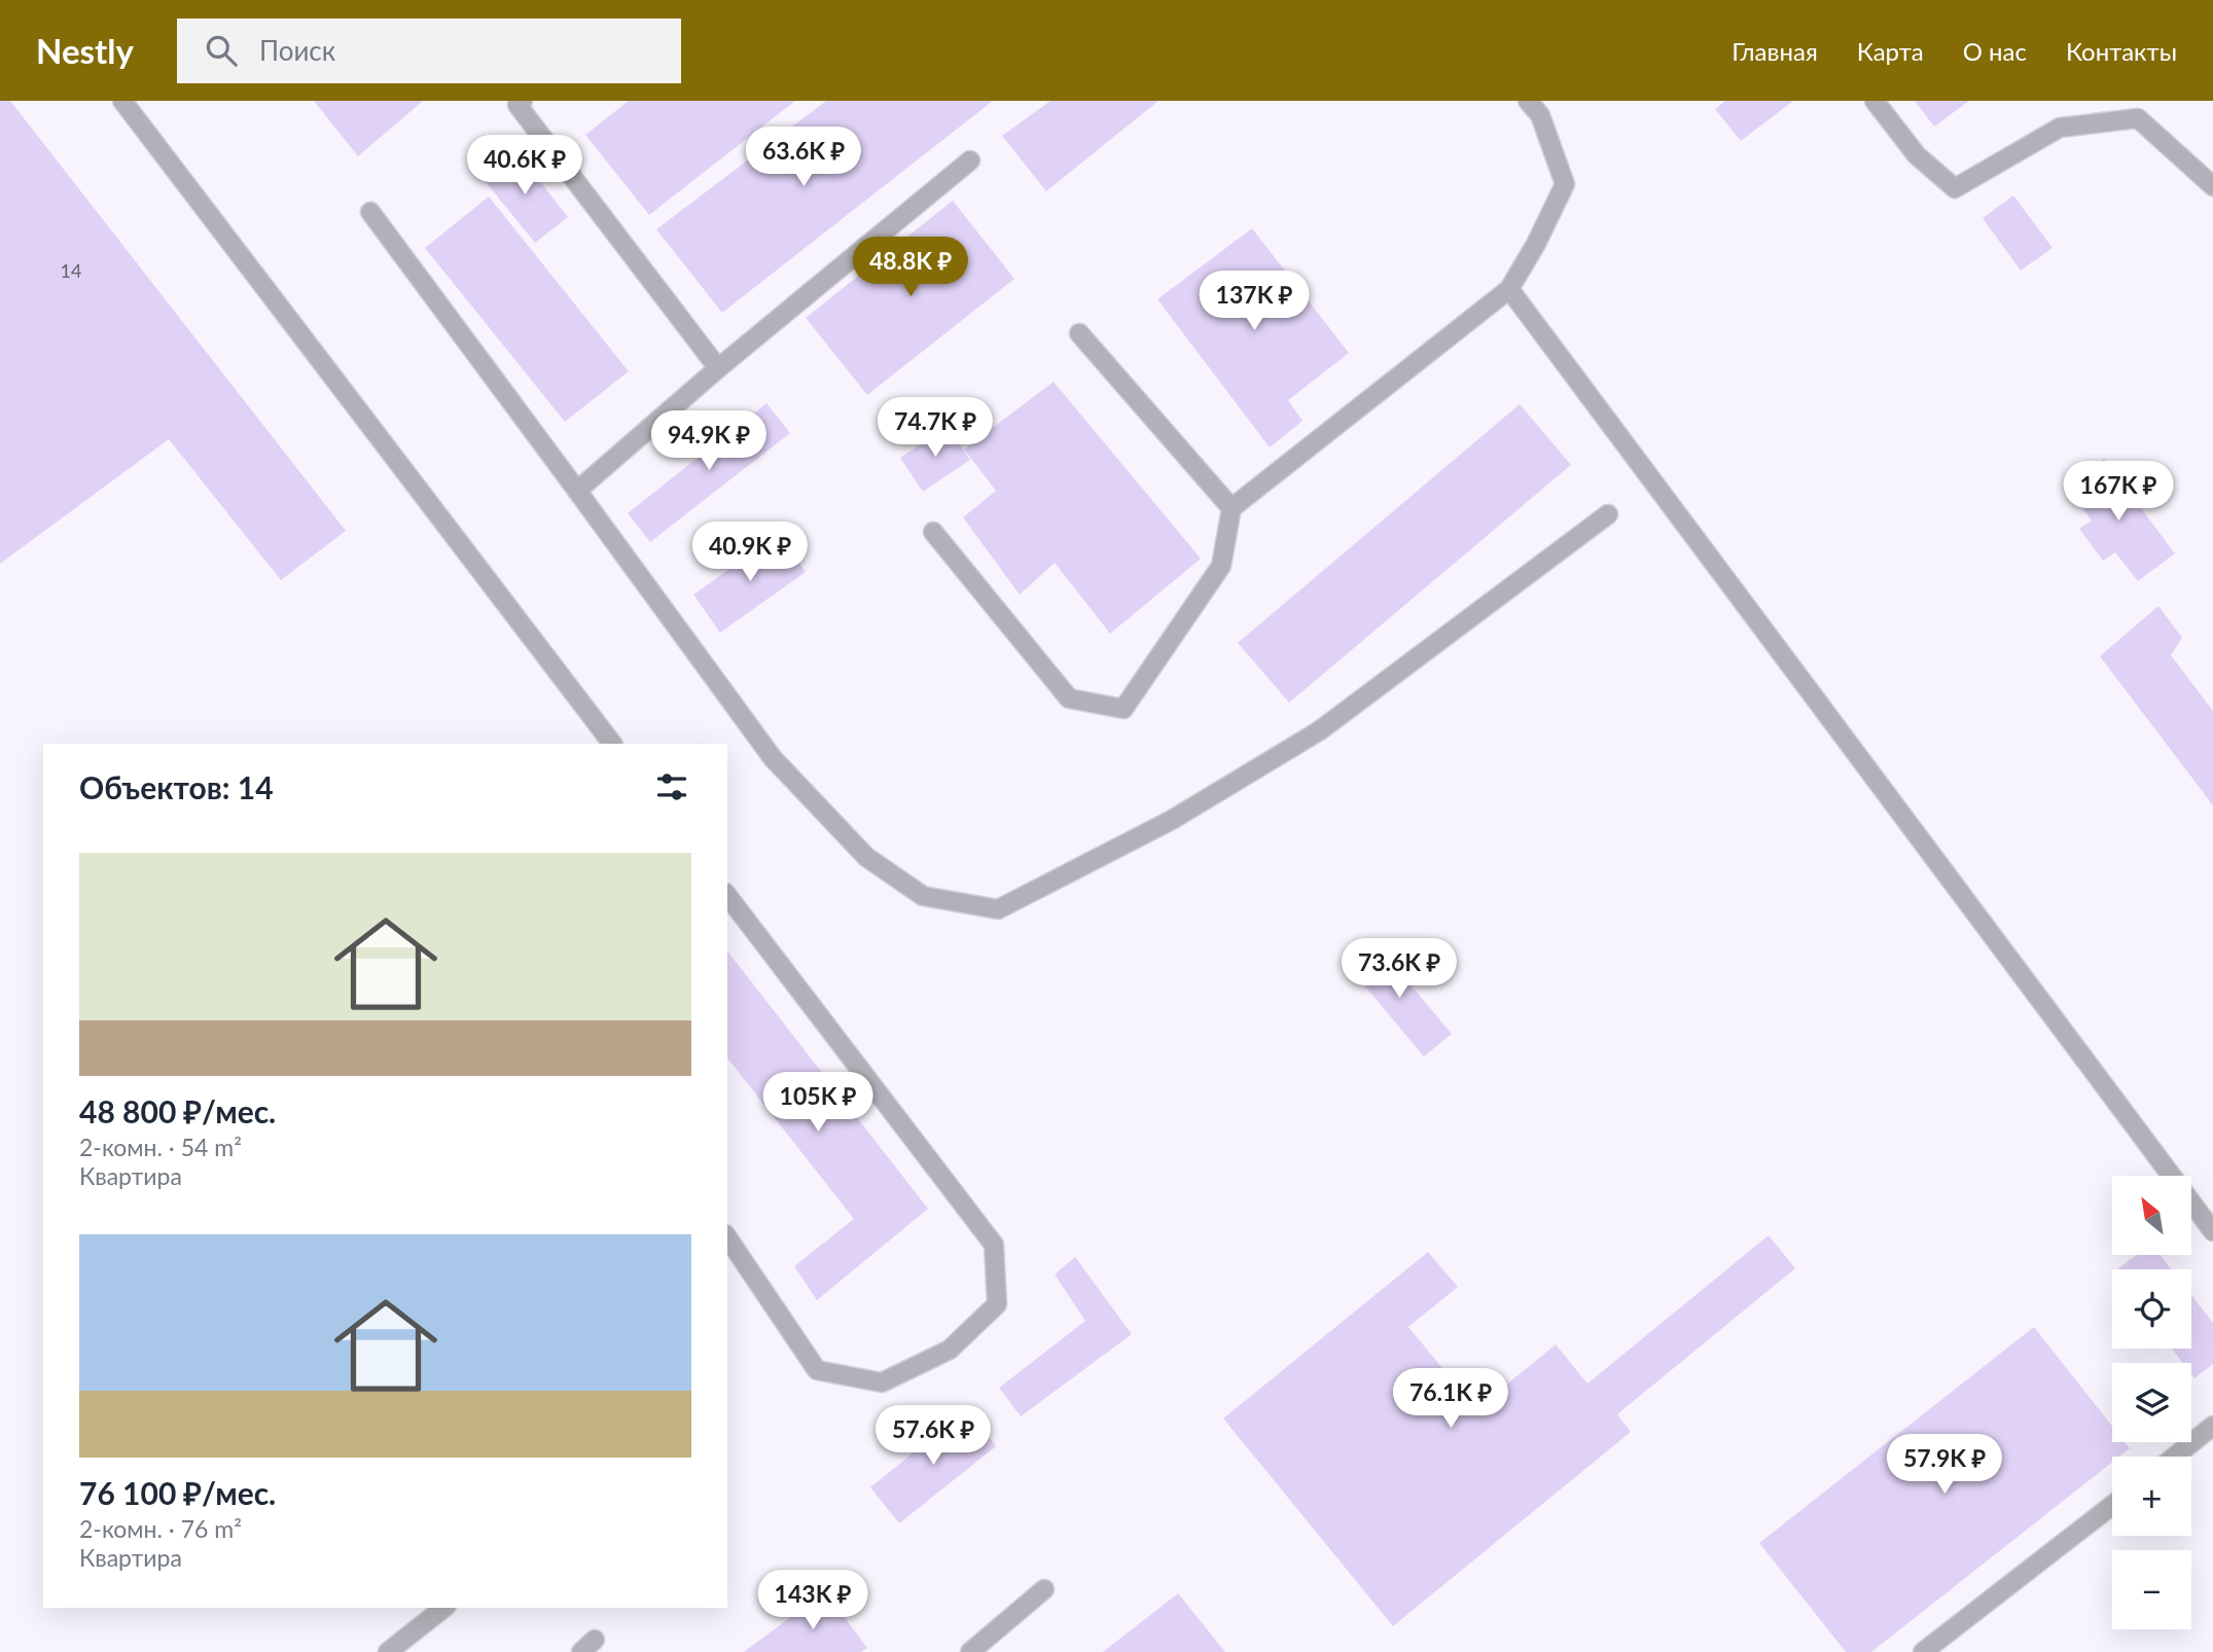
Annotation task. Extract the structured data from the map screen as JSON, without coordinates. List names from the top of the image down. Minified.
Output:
{"house_numbers":["14"],"north":"top left","page":{"header":"Nestly","search":"Поиск","nav":["Главная","Карта","О нас","Контакты"],"price":["63.6K ₽","40.6K ₽","48.8K ₽","137K ₽","74.7K ₽","94.9K ₽","167K ₽","40.9K ₽","73.6K ₽","105K ₽","76.1K ₽","57.6K ₽","57.9K ₽","143K ₽"],"heading":"Объектов: 14","list":[{"name":"48 800 ₽/мес.","note":"2-комн. · 54 m² · Квартира"},{"name":"76 100 ₽/мес.","note":"2-комн. · 76 m² · Квартира"}],"map_buttons":["+","−"]}}
